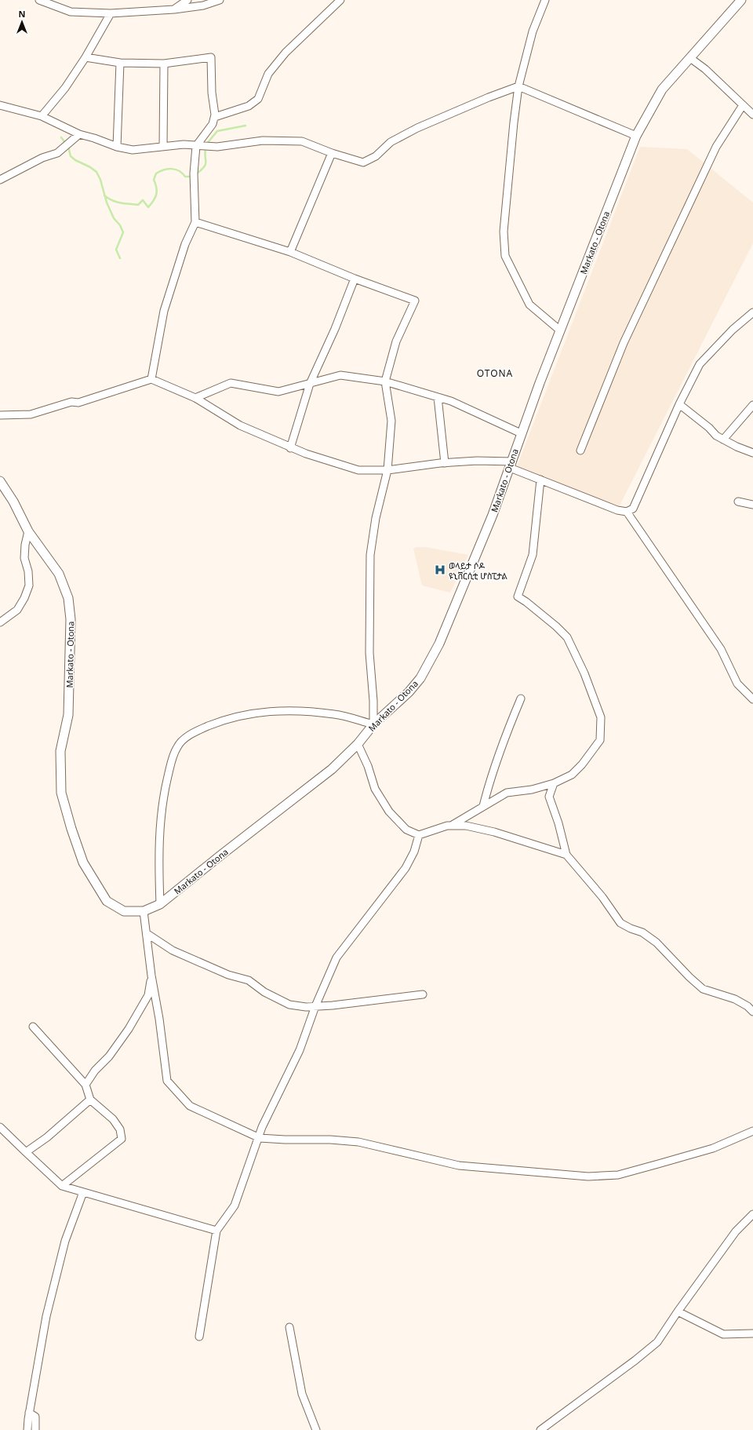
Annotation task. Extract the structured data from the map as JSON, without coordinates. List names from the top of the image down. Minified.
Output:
{"streets":{"main road":["Markato - Otona"]},"districts":["OTONA"],"places":{"hospital":["ወላይታ ሶዶ ዩኒቨርሲቲ ሆስፒታል"]},"north":"top"}
